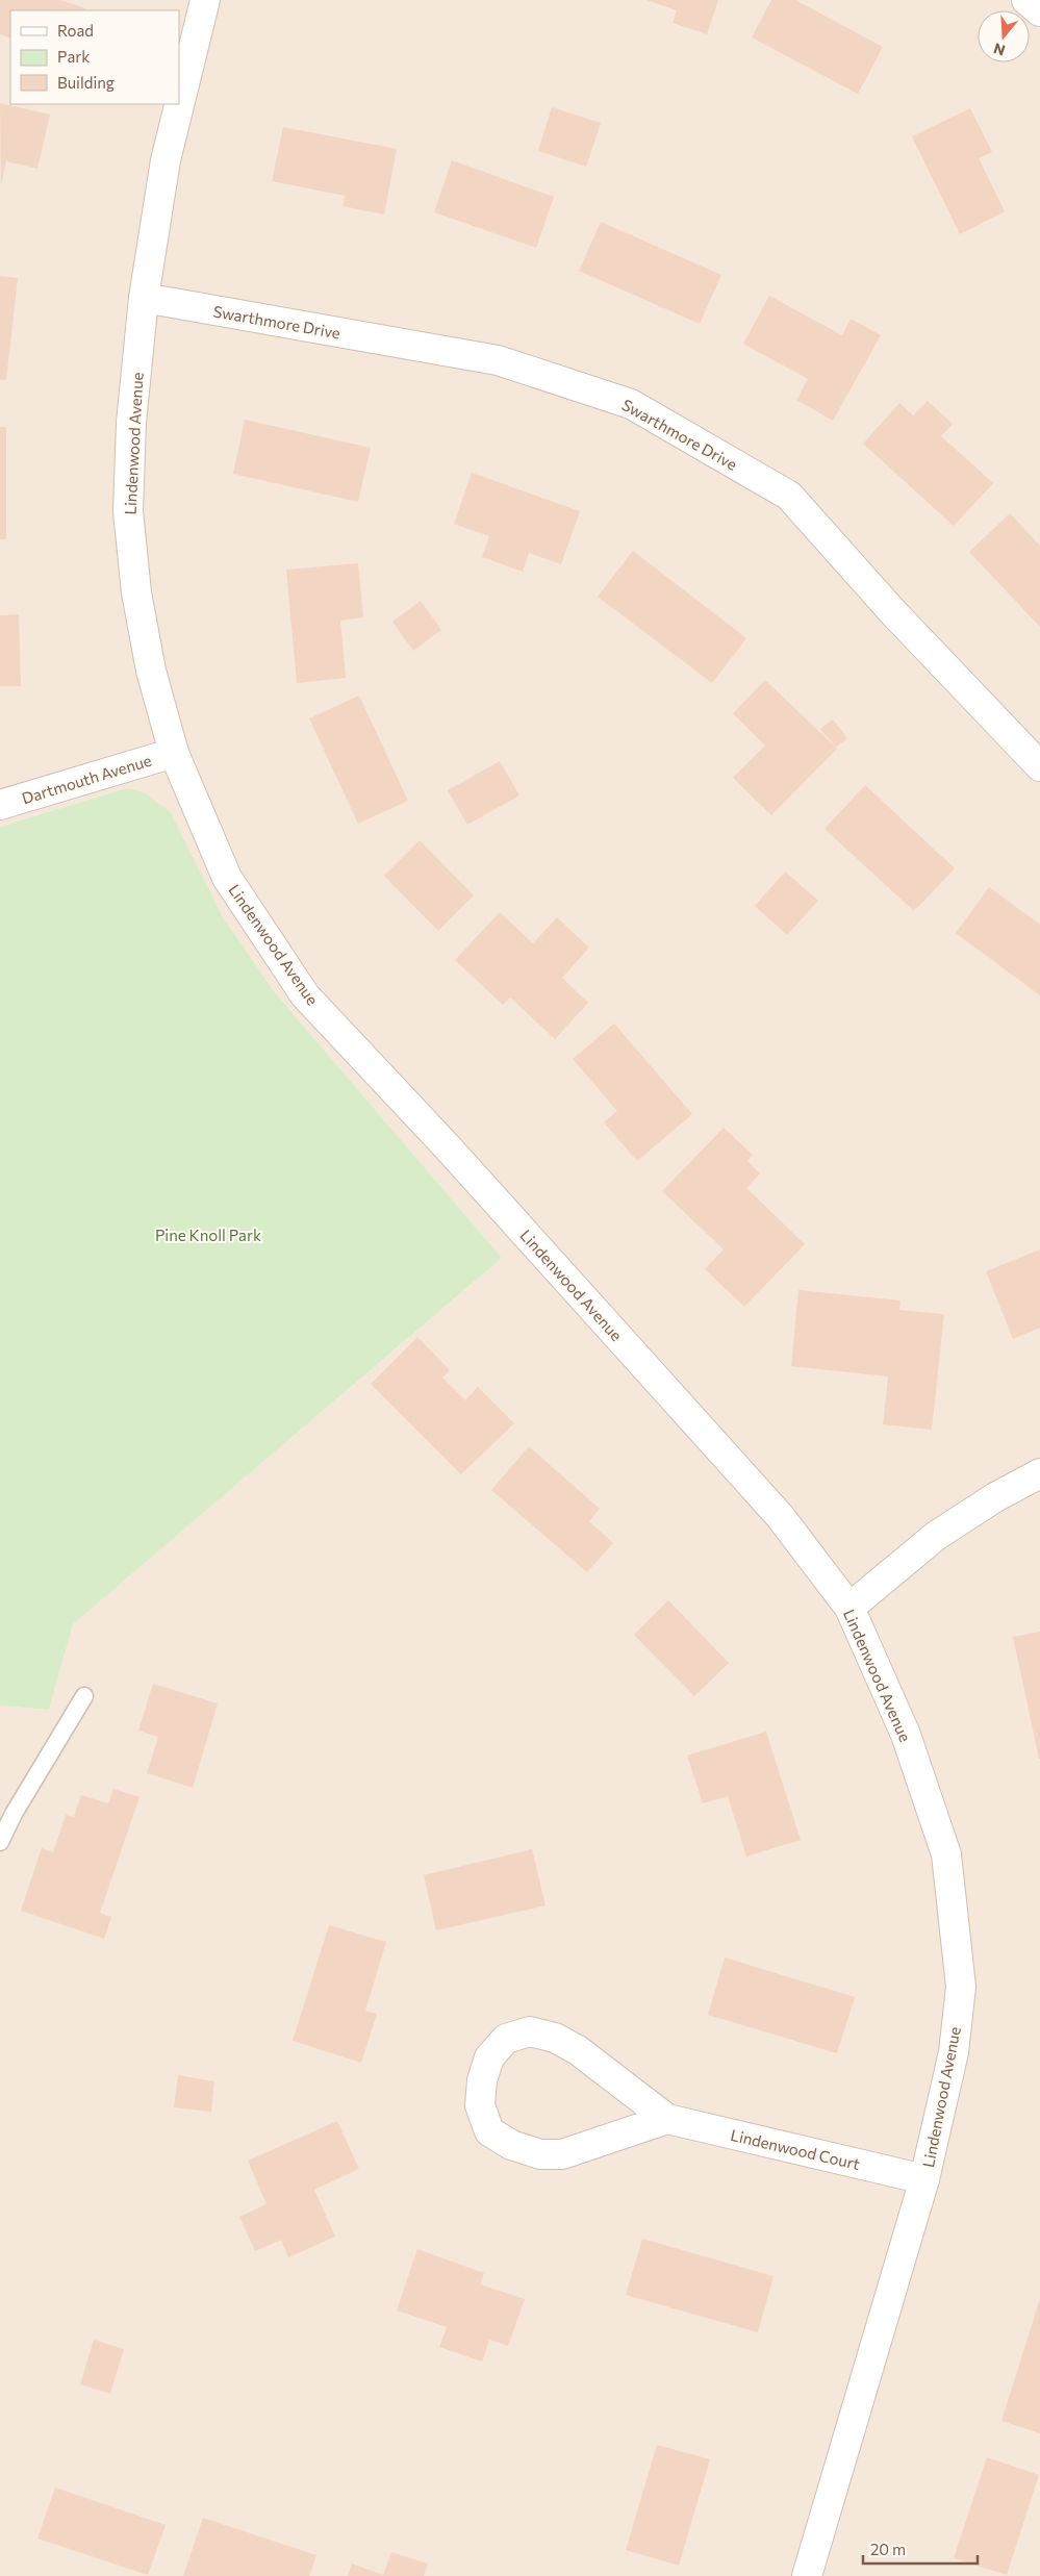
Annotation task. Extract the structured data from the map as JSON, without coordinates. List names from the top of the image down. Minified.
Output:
{"streets":{"street":["Swarthmore Drive","Lindenwood Avenue","Dartmouth Avenue","Lindenwood Court"]},"crossings":[["Swarthmore Drive","Lindenwood Avenue"],["Lindenwood Avenue","Dartmouth Avenue"],["Lindenwood Avenue","Lindenwood Court"]],"parks":["Pine Knoll Park"],"legend":["Road","Park","Building"],"scale_bar":"20 m","north":"bottom"}
